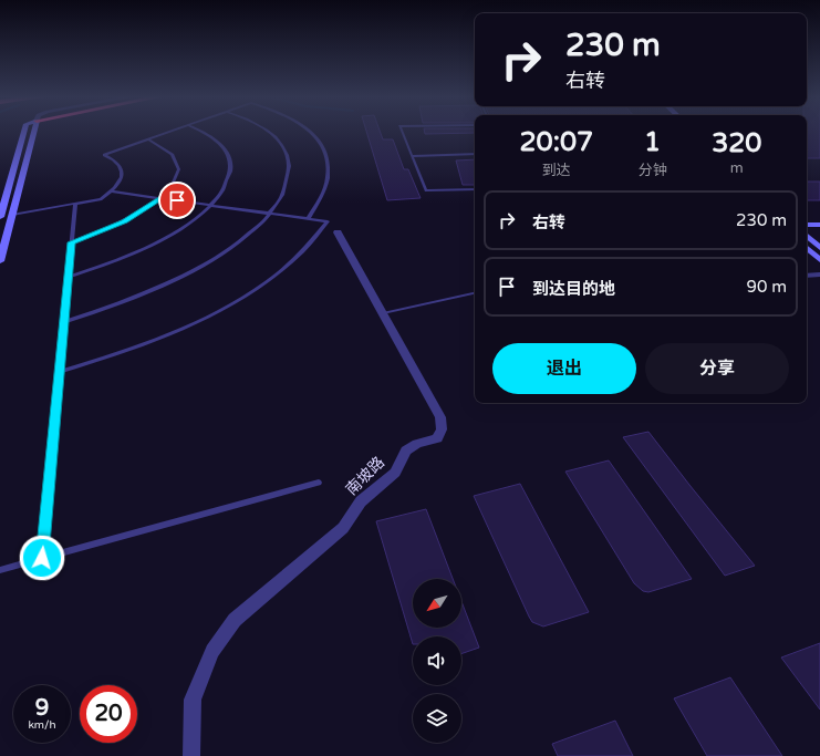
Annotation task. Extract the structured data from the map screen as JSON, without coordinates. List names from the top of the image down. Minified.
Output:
{"streets":{"street":["南坡路"]},"north":"bottom left","page":{"turn":["230 m","右转"],"eta":["20:07","到达","1","分钟","320","m"],"list":[{"name":"右转","value":"230 m"},{"name":"到达目的地","value":"90 m"}],"buttons":["退出","分享"],"speed":"9 km/h","limit":"20"}}
